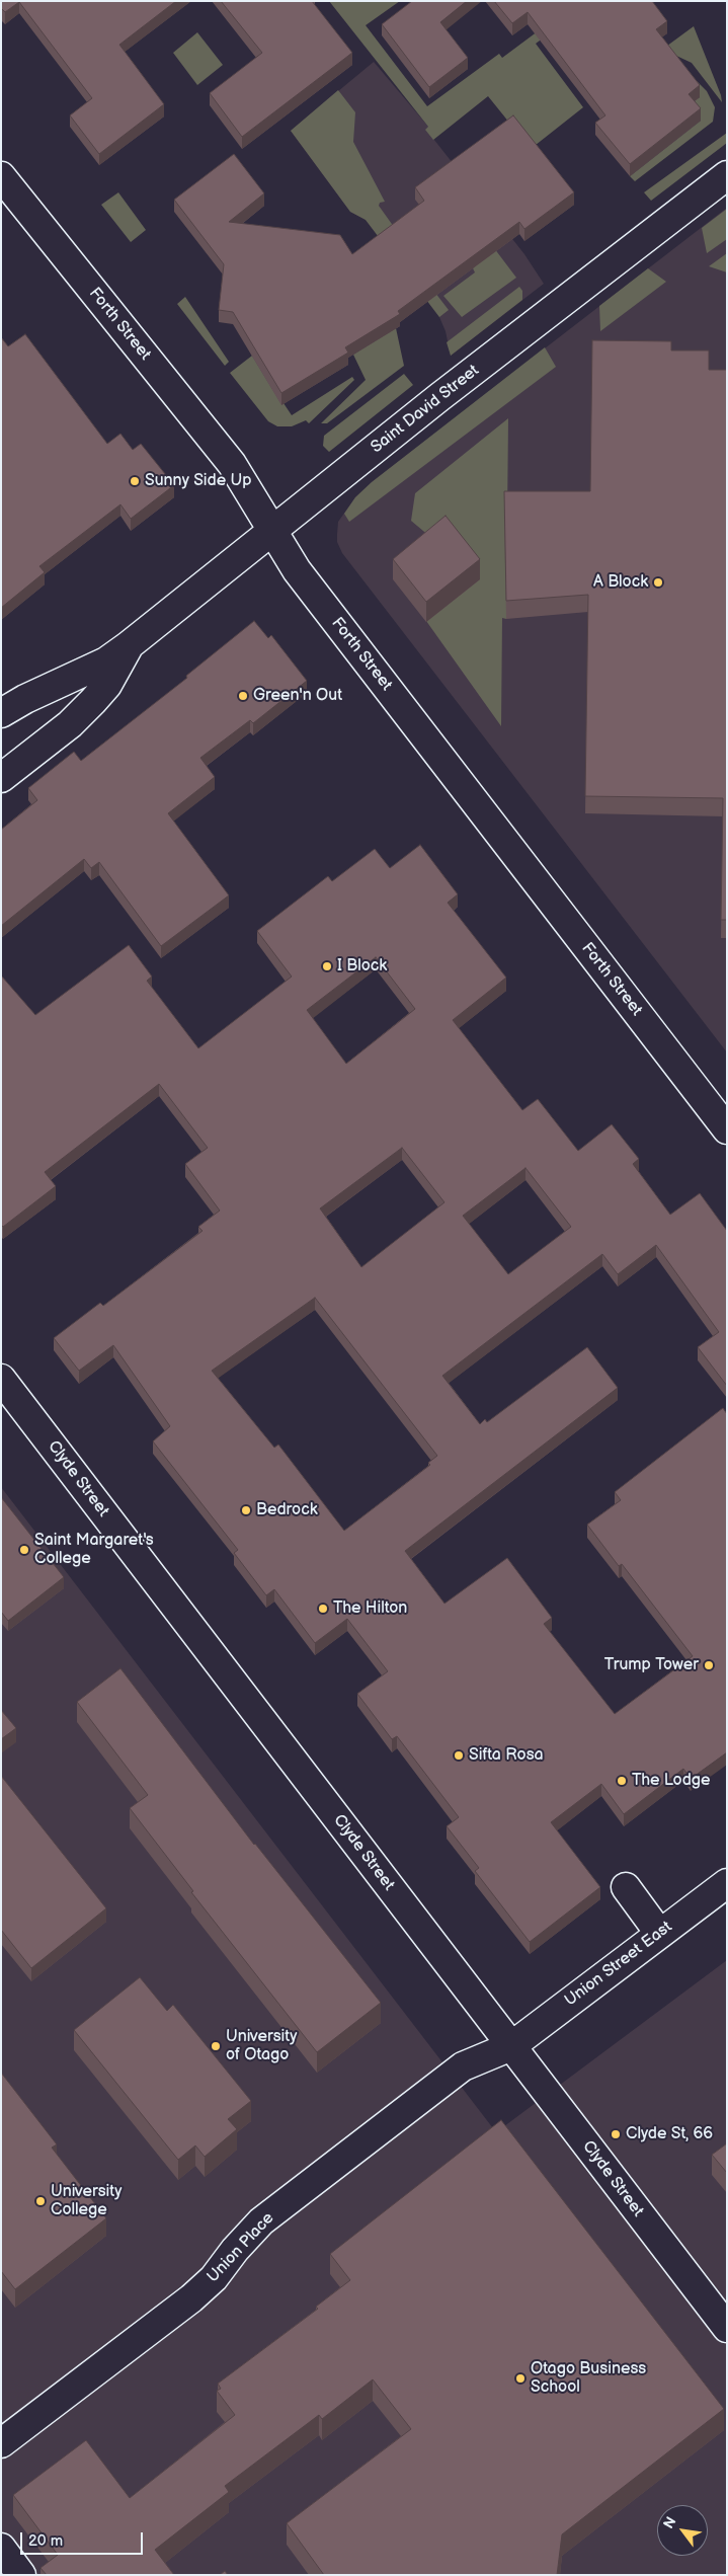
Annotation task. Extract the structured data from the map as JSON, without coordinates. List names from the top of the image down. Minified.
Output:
{"streets":{"street":["Forth Street","Saint David Street","Clyde Street","Union Street East","Union Place"]},"crossings":[["Forth Street","Saint David Street"],["Clyde Street","Union Street East"],["Clyde Street","Union Place"],["Union Street East","Union Place"]],"places":["Sunny Side Up","A Block","Green'n Out","I Block","Bedrock","Saint Margaret's College","The Hilton","Trump Tower","Sifta Rosa","The Lodge","University of Otago","Clyde St, 66","University College","Otago Business School"],"scale_bar":"20 m","north":"top left"}
